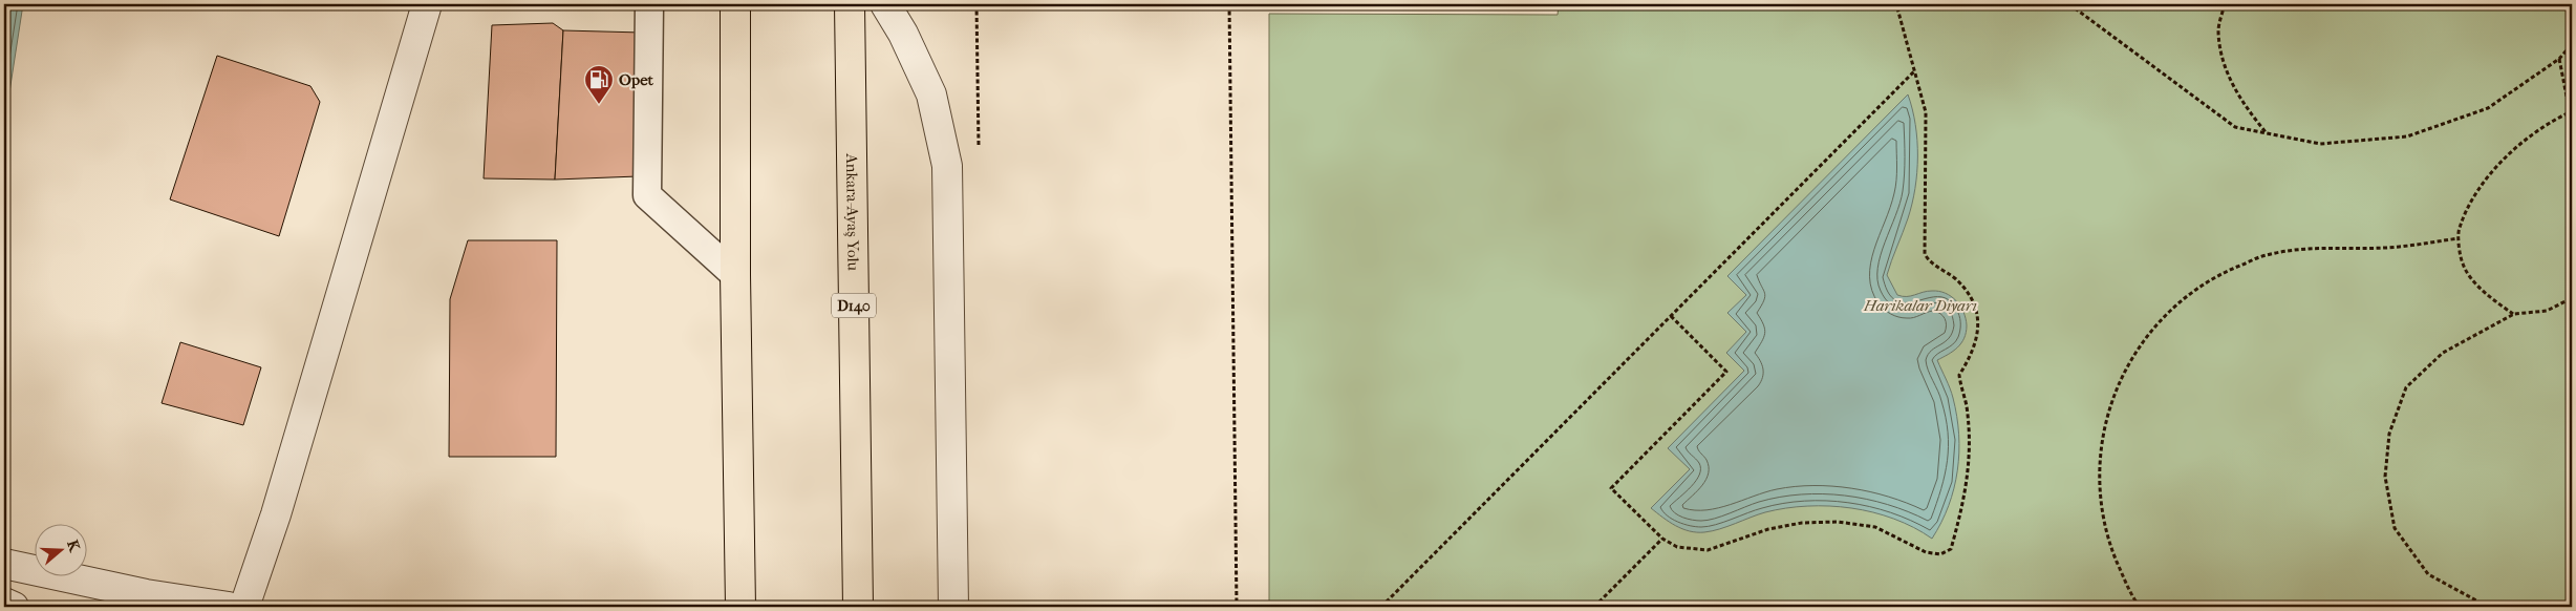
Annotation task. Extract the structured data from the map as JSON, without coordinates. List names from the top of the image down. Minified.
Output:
{"streets":{"highway":["Ankara-Ayaş Yolu","D140"]},"parks":["Harikalar Diyarı"],"places":{"fuel station":["Opet"]},"north":"right"}
